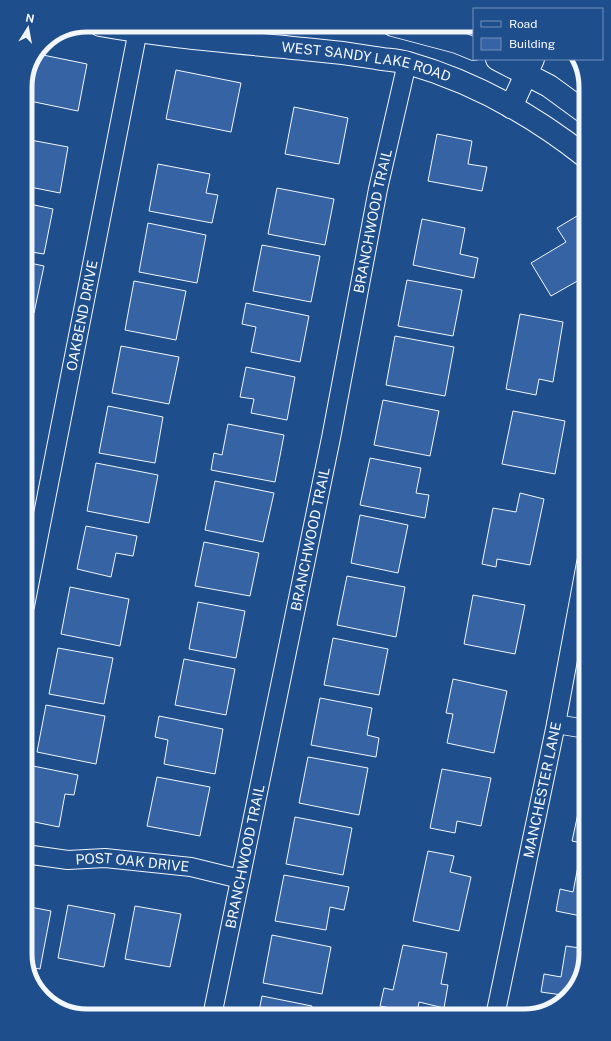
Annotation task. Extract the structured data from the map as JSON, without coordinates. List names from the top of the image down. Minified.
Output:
{"streets":{"main road":["WEST SANDY LAKE ROAD"],"street":["BRANCHWOOD TRAIL","OAKBEND DRIVE","MANCHESTER LANE","POST OAK DRIVE"]},"crossings":[["WEST SANDY LAKE ROAD","BRANCHWOOD TRAIL"],["BRANCHWOOD TRAIL","POST OAK DRIVE"]],"legend":["Road","Building"],"north":"top"}
